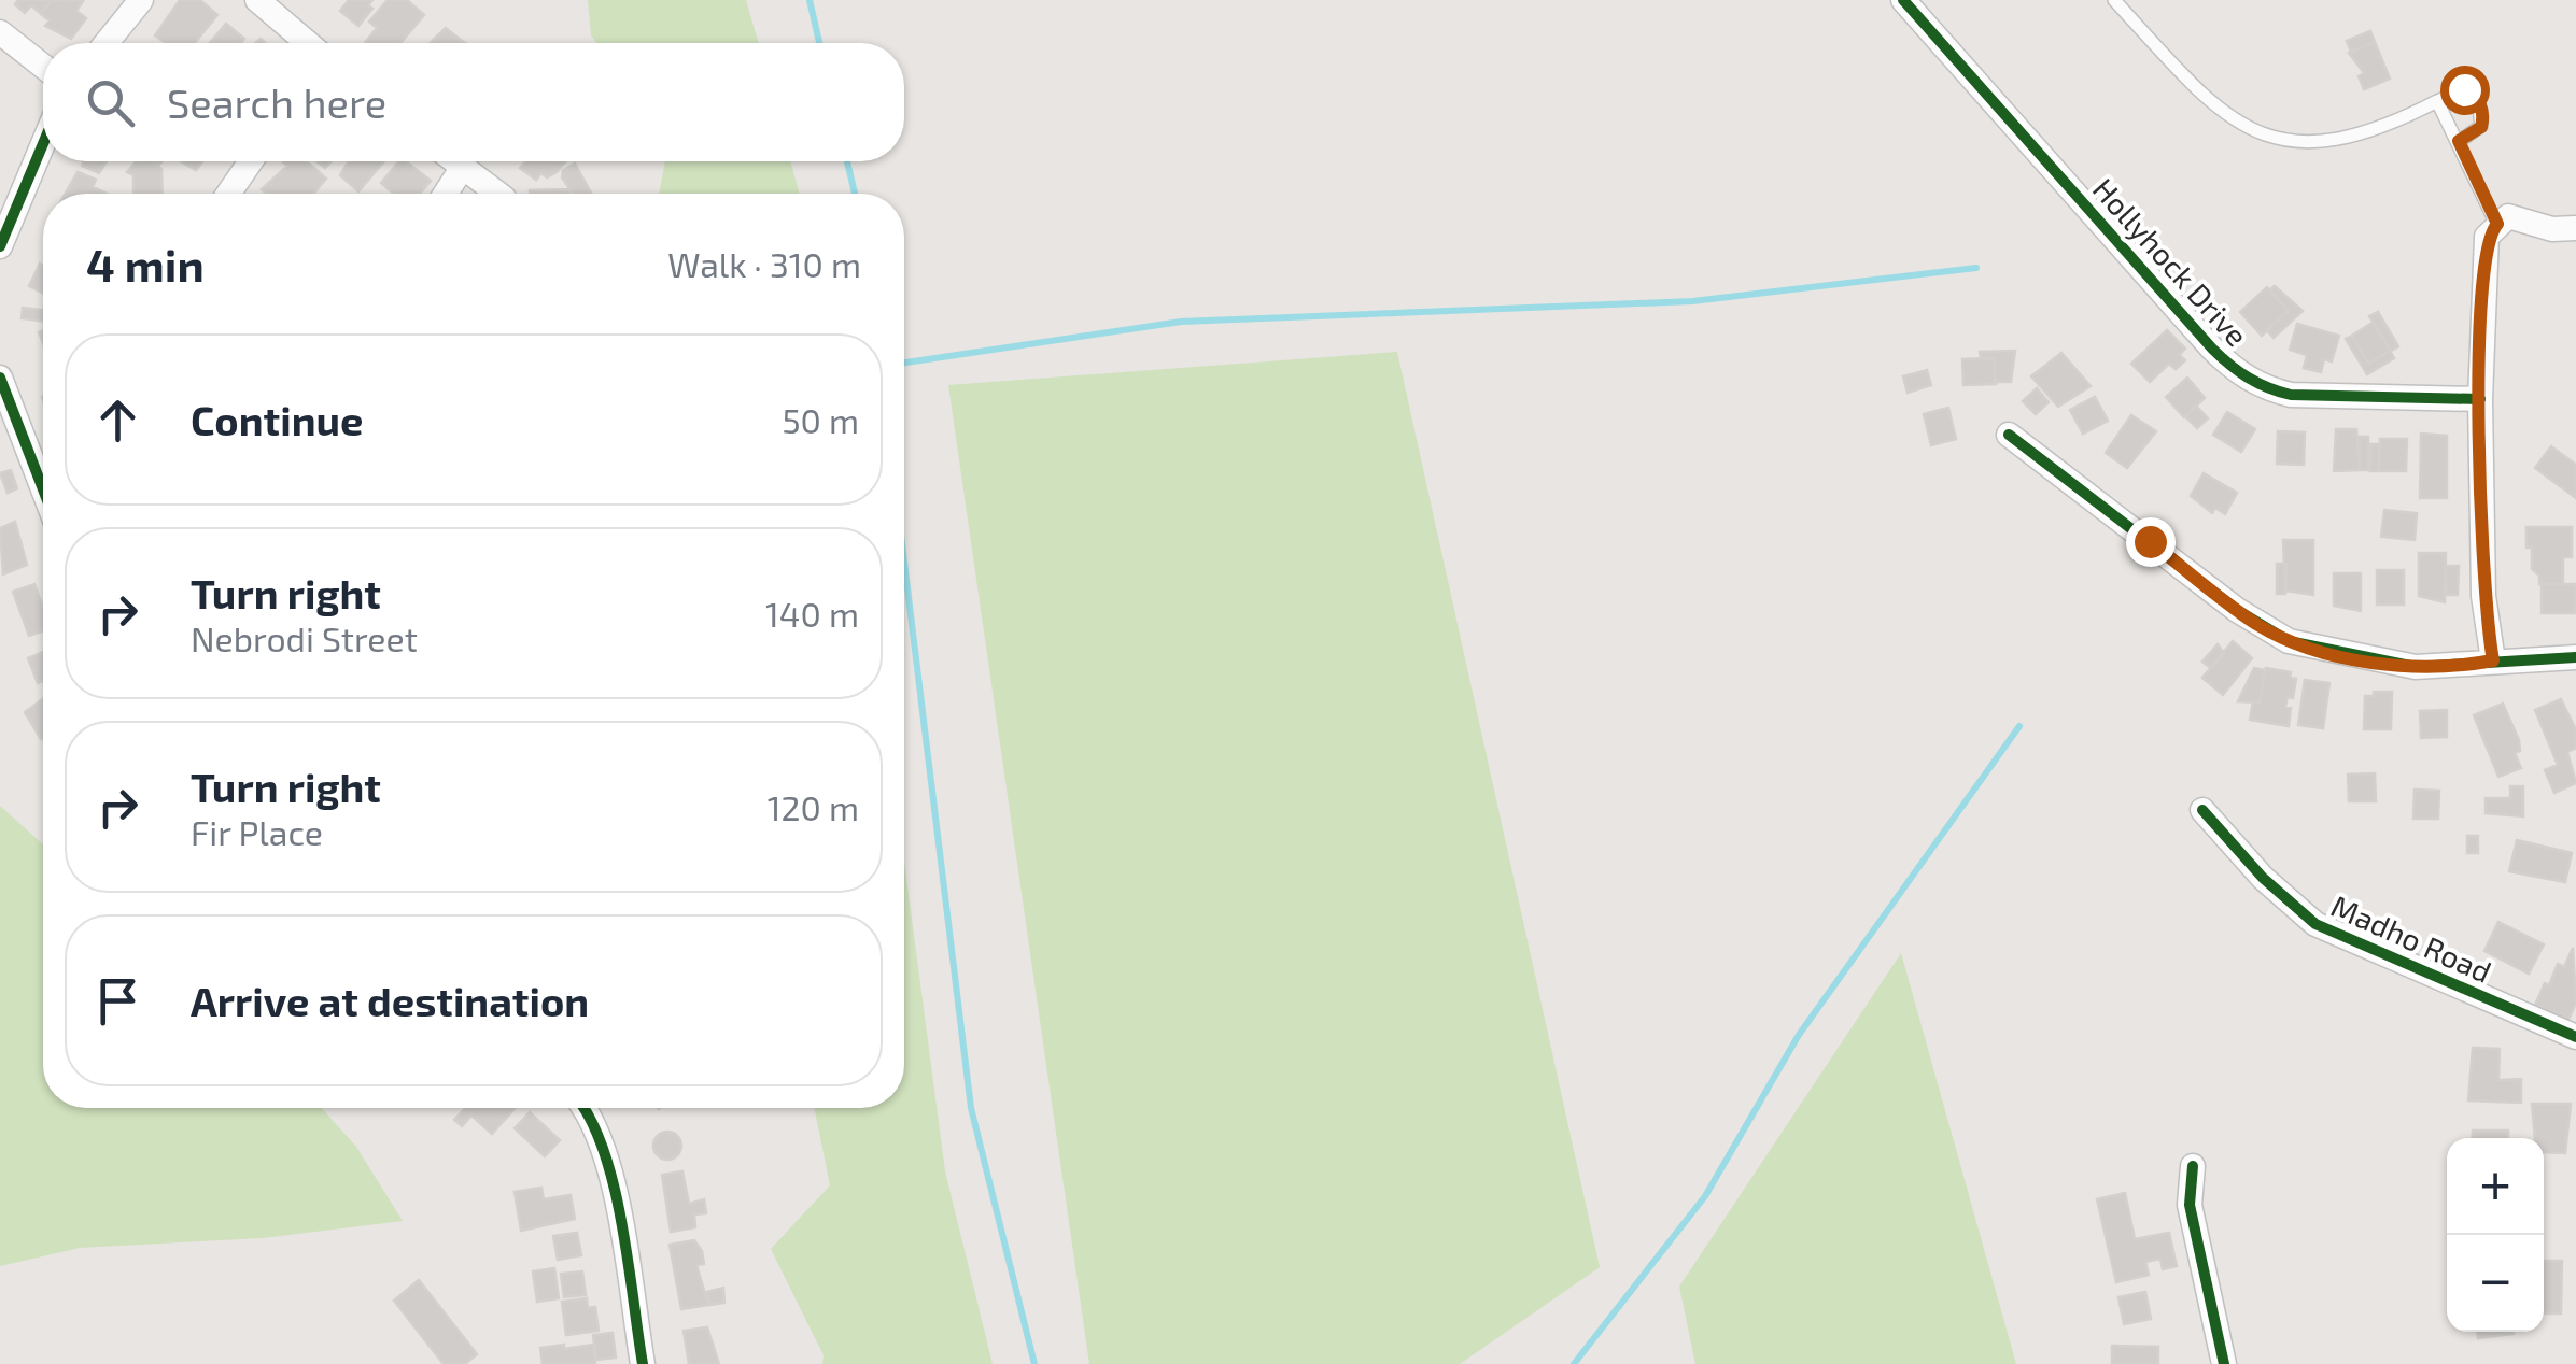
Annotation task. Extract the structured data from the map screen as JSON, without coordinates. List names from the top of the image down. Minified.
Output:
{"streets":{"street":["Hollyhock Drive","Madho Road"]},"page":{"search":"Search here","heading":["4 min","Walk · 310 m"],"list":[["Continue","50 m"],["Turn right","Nebrodi Street","140 m"],["Turn right","Fir Place","120 m"],"Arrive at destination"],"map_buttons":["+","−"]}}
